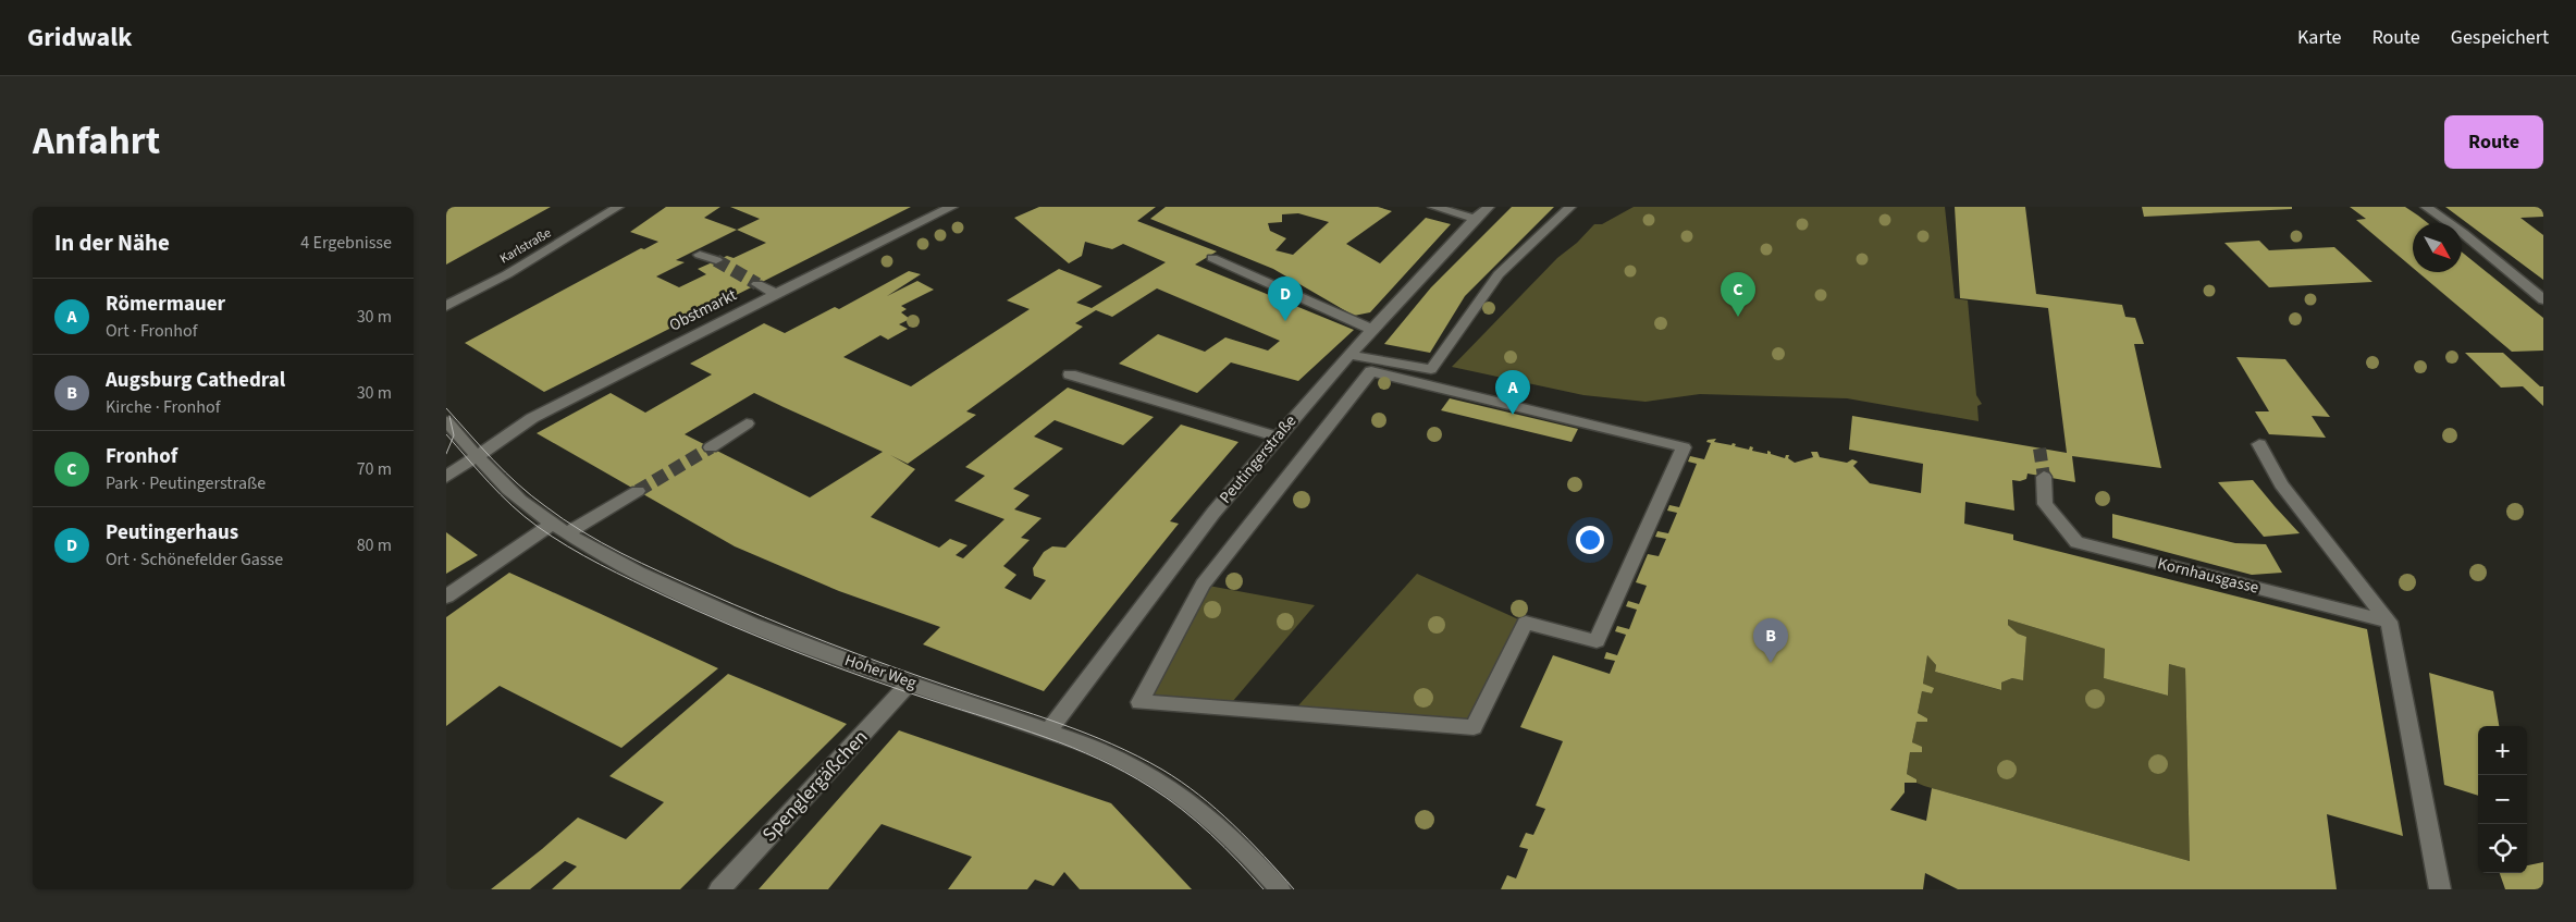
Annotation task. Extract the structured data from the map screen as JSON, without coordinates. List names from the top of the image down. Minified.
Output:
{"streets":{"street":["Karlstraße","Obstmarkt","Peutingerstraße","Kornhausgasse","Hoher Weg","Spenglergäßchen"]},"crossings":[["Obstmarkt","Hoher Weg"],["Peutingerstraße","Hoher Weg"],["Hoher Weg","Spenglergäßchen"]],"north":"bottom right","page":{"header":"Gridwalk","nav":["Karte","Route","Gespeichert"],"title":"Anfahrt","buttons":"Route","heading":["In der Nähe","4 Ergebnisse"],"pins":["C","D","A","B"],"list":[{"mark":"A","name":"Römermauer","note":"Ort · Fronhof","value":"30 m"},{"mark":"B","name":"Augsburg Cathedral","note":"Kirche · Fronhof","value":"30 m"},{"mark":"C","name":"Fronhof","note":"Park · Peutingerstraße","value":"70 m"},{"mark":"D","name":"Peutingerhaus","note":"Ort · Schönefelder Gasse","value":"80 m"}],"map_buttons":["+","−"]}}
